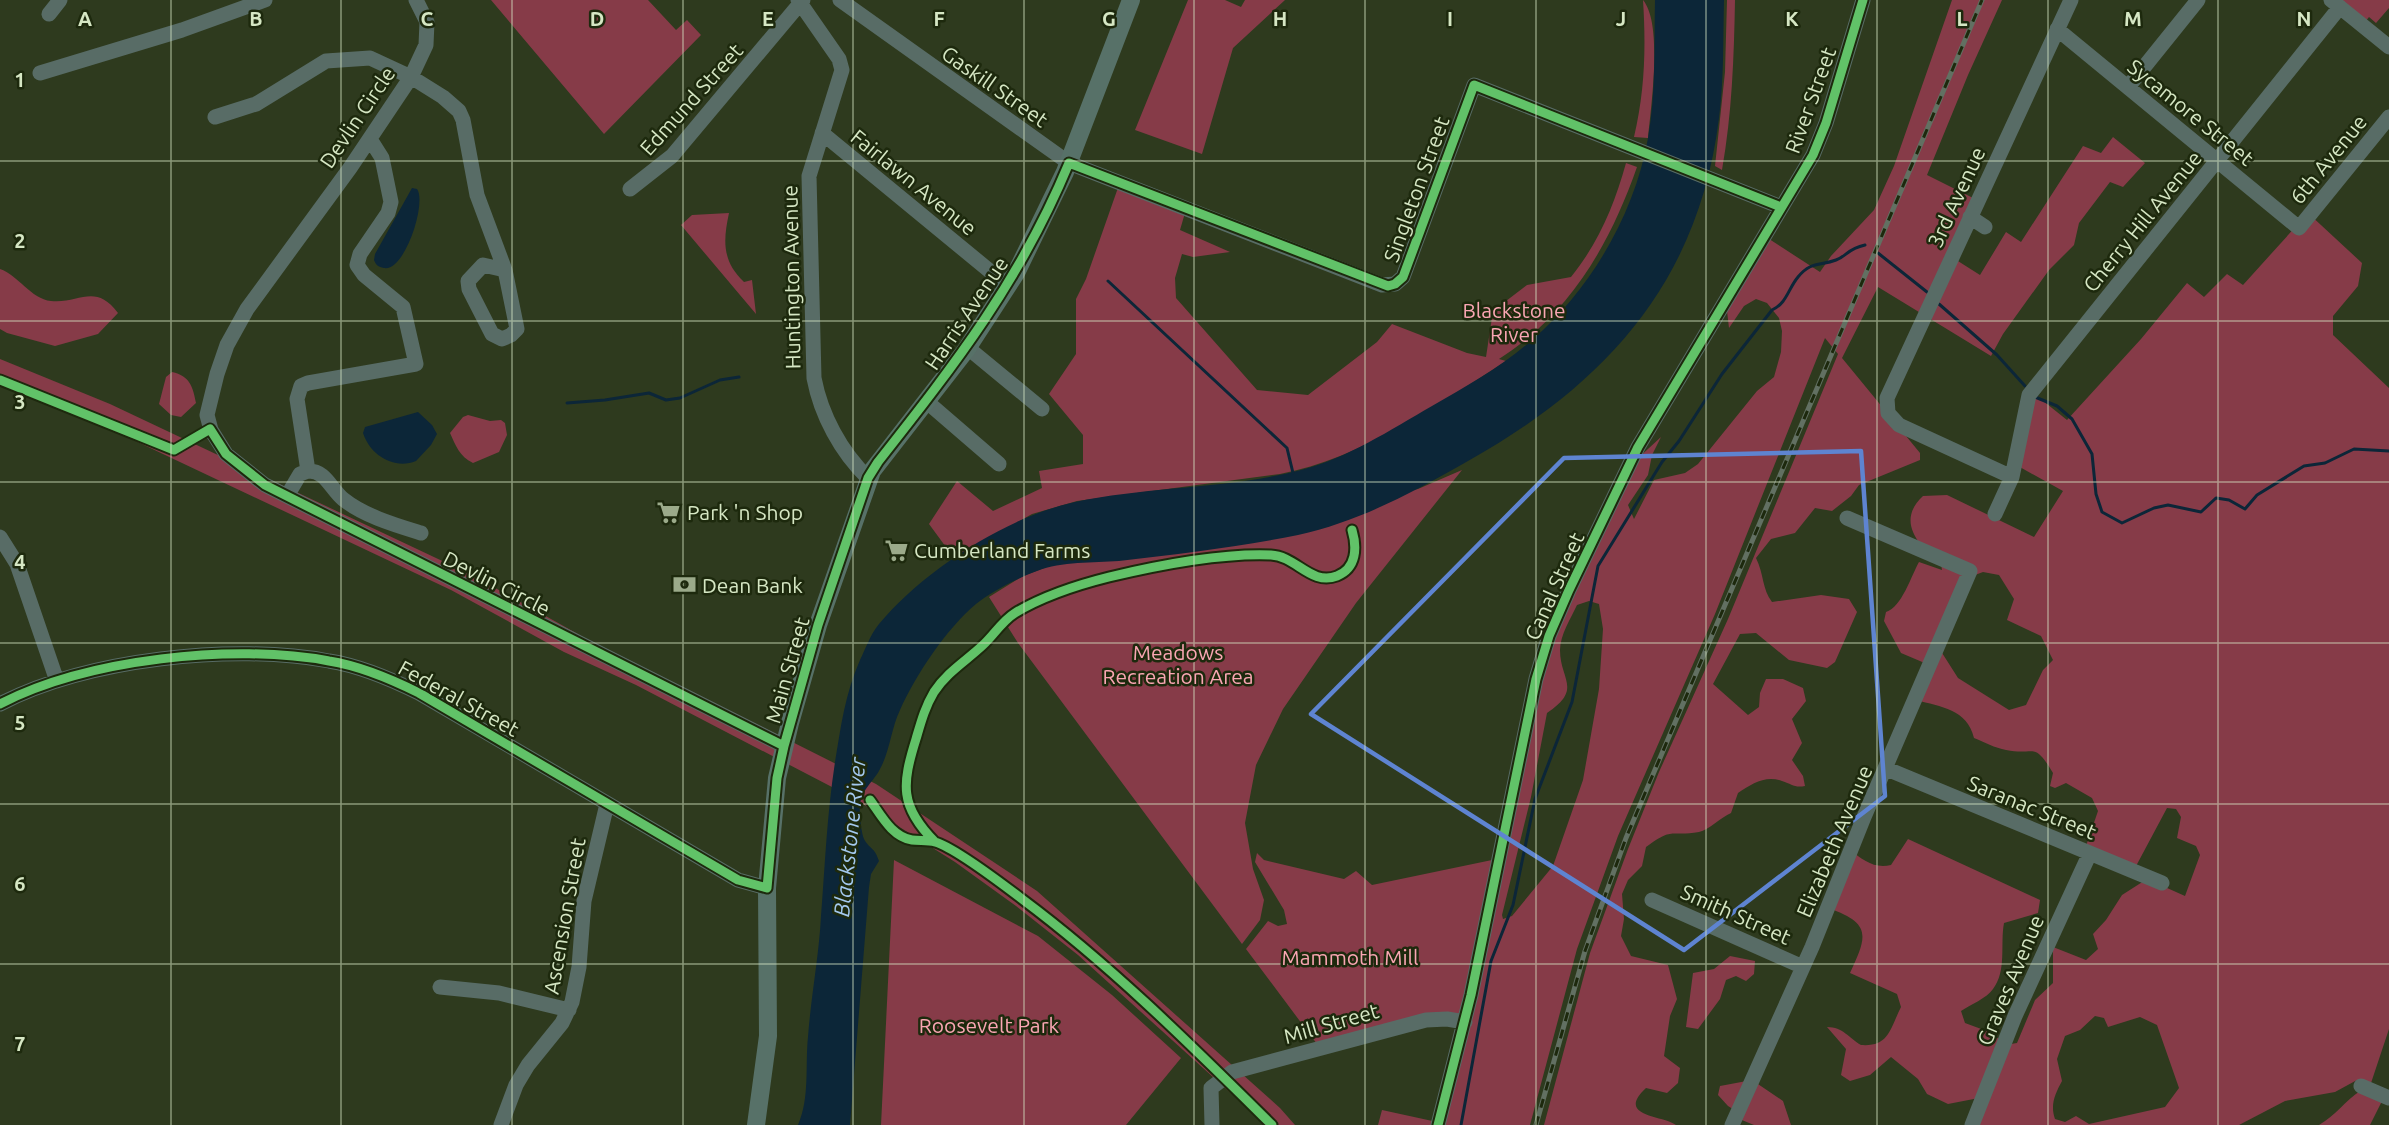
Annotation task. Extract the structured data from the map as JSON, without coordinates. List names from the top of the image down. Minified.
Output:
{"streets":{"main road":["Harris Avenue","Main Street"],"street":["Gaskill Street","Edmund Street","River Street","Sycamore Street","Devlin Circle","6th Avenue","Fairlawn Avenue","Singleton Street","3rd Avenue","Cherry Hill Avenue","Huntington Avenue","Canal Street","Federal Street","Saranac Street","Elizabeth Avenue","Smith Street","Ascension Street","Graves Avenue","Mill Street"]},"crossings":[["Gaskill Street","Singleton Street"],["Gaskill Street","Harris Avenue"],["Edmund Street","Huntington Avenue"],["River Street","Singleton Street"],["River Street","Canal Street"],["Sycamore Street","6th Avenue"],["Sycamore Street","3rd Avenue"],["Sycamore Street","Cherry Hill Avenue"],["Devlin Circle","Main Street"],["Fairlawn Avenue","Huntington Avenue"],["Fairlawn Avenue","Harris Avenue"],["Singleton Street","Harris Avenue"],["Singleton Street","Canal Street"],["3rd Avenue","Cherry Hill Avenue"],["Huntington Avenue","Harris Avenue"],["Huntington Avenue","Main Street"],["Harris Avenue","Main Street"],["Canal Street","Mill Street"],["Main Street","Federal Street"],["Federal Street","Ascension Street"],["Saranac Street","Elizabeth Avenue"],["Saranac Street","Graves Avenue"],["Elizabeth Avenue","Smith Street"]],"water":["Blackstone River"],"parks":["Blackstone River","Meadows Recreation Area","Mammoth Mill","Roosevelt Park"],"places":{"supermarket":["Park 'n Shop","Cumberland Farms"],"bank":["Dean Bank"]},"grid":{"columns":["A","B","C","D","E","F","G","H","I","J","K","L","M","N"],"rows":["1","2","3","4","5","6","7"]}}
